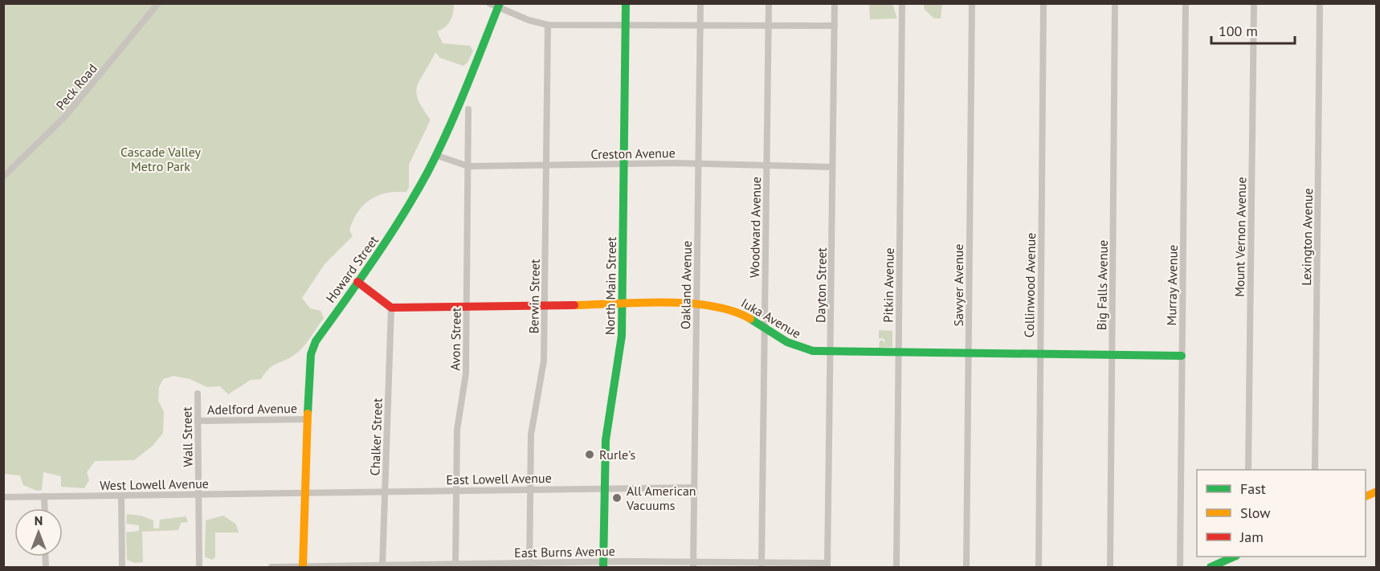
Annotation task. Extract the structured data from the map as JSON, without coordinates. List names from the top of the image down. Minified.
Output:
{"streets":{"main road":["Howard Street","North Main Street","Iuka Avenue"],"street":["Peck Road","Creston Avenue","Woodward Avenue","Mount Vernon Avenue","Lexington Avenue","Oakland Avenue","Dayton Street","Pitkin Avenue","Sawyer Avenue","Collinwood Avenue","Big Falls Avenue","Murray Avenue","Berwin Street","Avon Street","Adelford Avenue","Wall Street","Chalker Street","East Lowell Avenue","West Lowell Avenue","East Burns Avenue"]},"crossings":[["Creston Avenue","Woodward Avenue"],["Creston Avenue","Howard Street"],["Creston Avenue","Oakland Avenue"],["Creston Avenue","Dayton Street"],["Creston Avenue","North Main Street"],["Creston Avenue","Berwin Street"],["Creston Avenue","Avon Street"],["Woodward Avenue","Iuka Avenue"],["Woodward Avenue","East Burns Avenue"],["Howard Street","Adelford Avenue"],["Howard Street","East Lowell Avenue"],["Howard Street","West Lowell Avenue"],["Howard Street","East Burns Avenue"],["Oakland Avenue","Iuka Avenue"],["Oakland Avenue","East Lowell Avenue"],["Oakland Avenue","East Burns Avenue"],["Dayton Street","Iuka Avenue"],["Dayton Street","East Burns Avenue"],["Pitkin Avenue","Iuka Avenue"],["Sawyer Avenue","Iuka Avenue"],["Collinwood Avenue","Iuka Avenue"],["Big Falls Avenue","Iuka Avenue"],["Murray Avenue","Iuka Avenue"],["North Main Street","Iuka Avenue"],["North Main Street","East Lowell Avenue"],["North Main Street","East Burns Avenue"],["Berwin Street","Iuka Avenue"],["Berwin Street","East Lowell Avenue"],["Berwin Street","East Burns Avenue"],["Iuka Avenue","Avon Street"],["Iuka Avenue","Chalker Street"],["Avon Street","East Lowell Avenue"],["Avon Street","East Burns Avenue"],["Adelford Avenue","Wall Street"],["Wall Street","West Lowell Avenue"],["Chalker Street","East Lowell Avenue"],["Chalker Street","East Burns Avenue"],["East Lowell Avenue","West Lowell Avenue"]],"parks":["Cascade Valley Metro Park"],"places":["Rurle's","All American Vacuums"],"legend":["Fast","Slow","Jam"],"scale_bar":"100 m","north":"top"}
